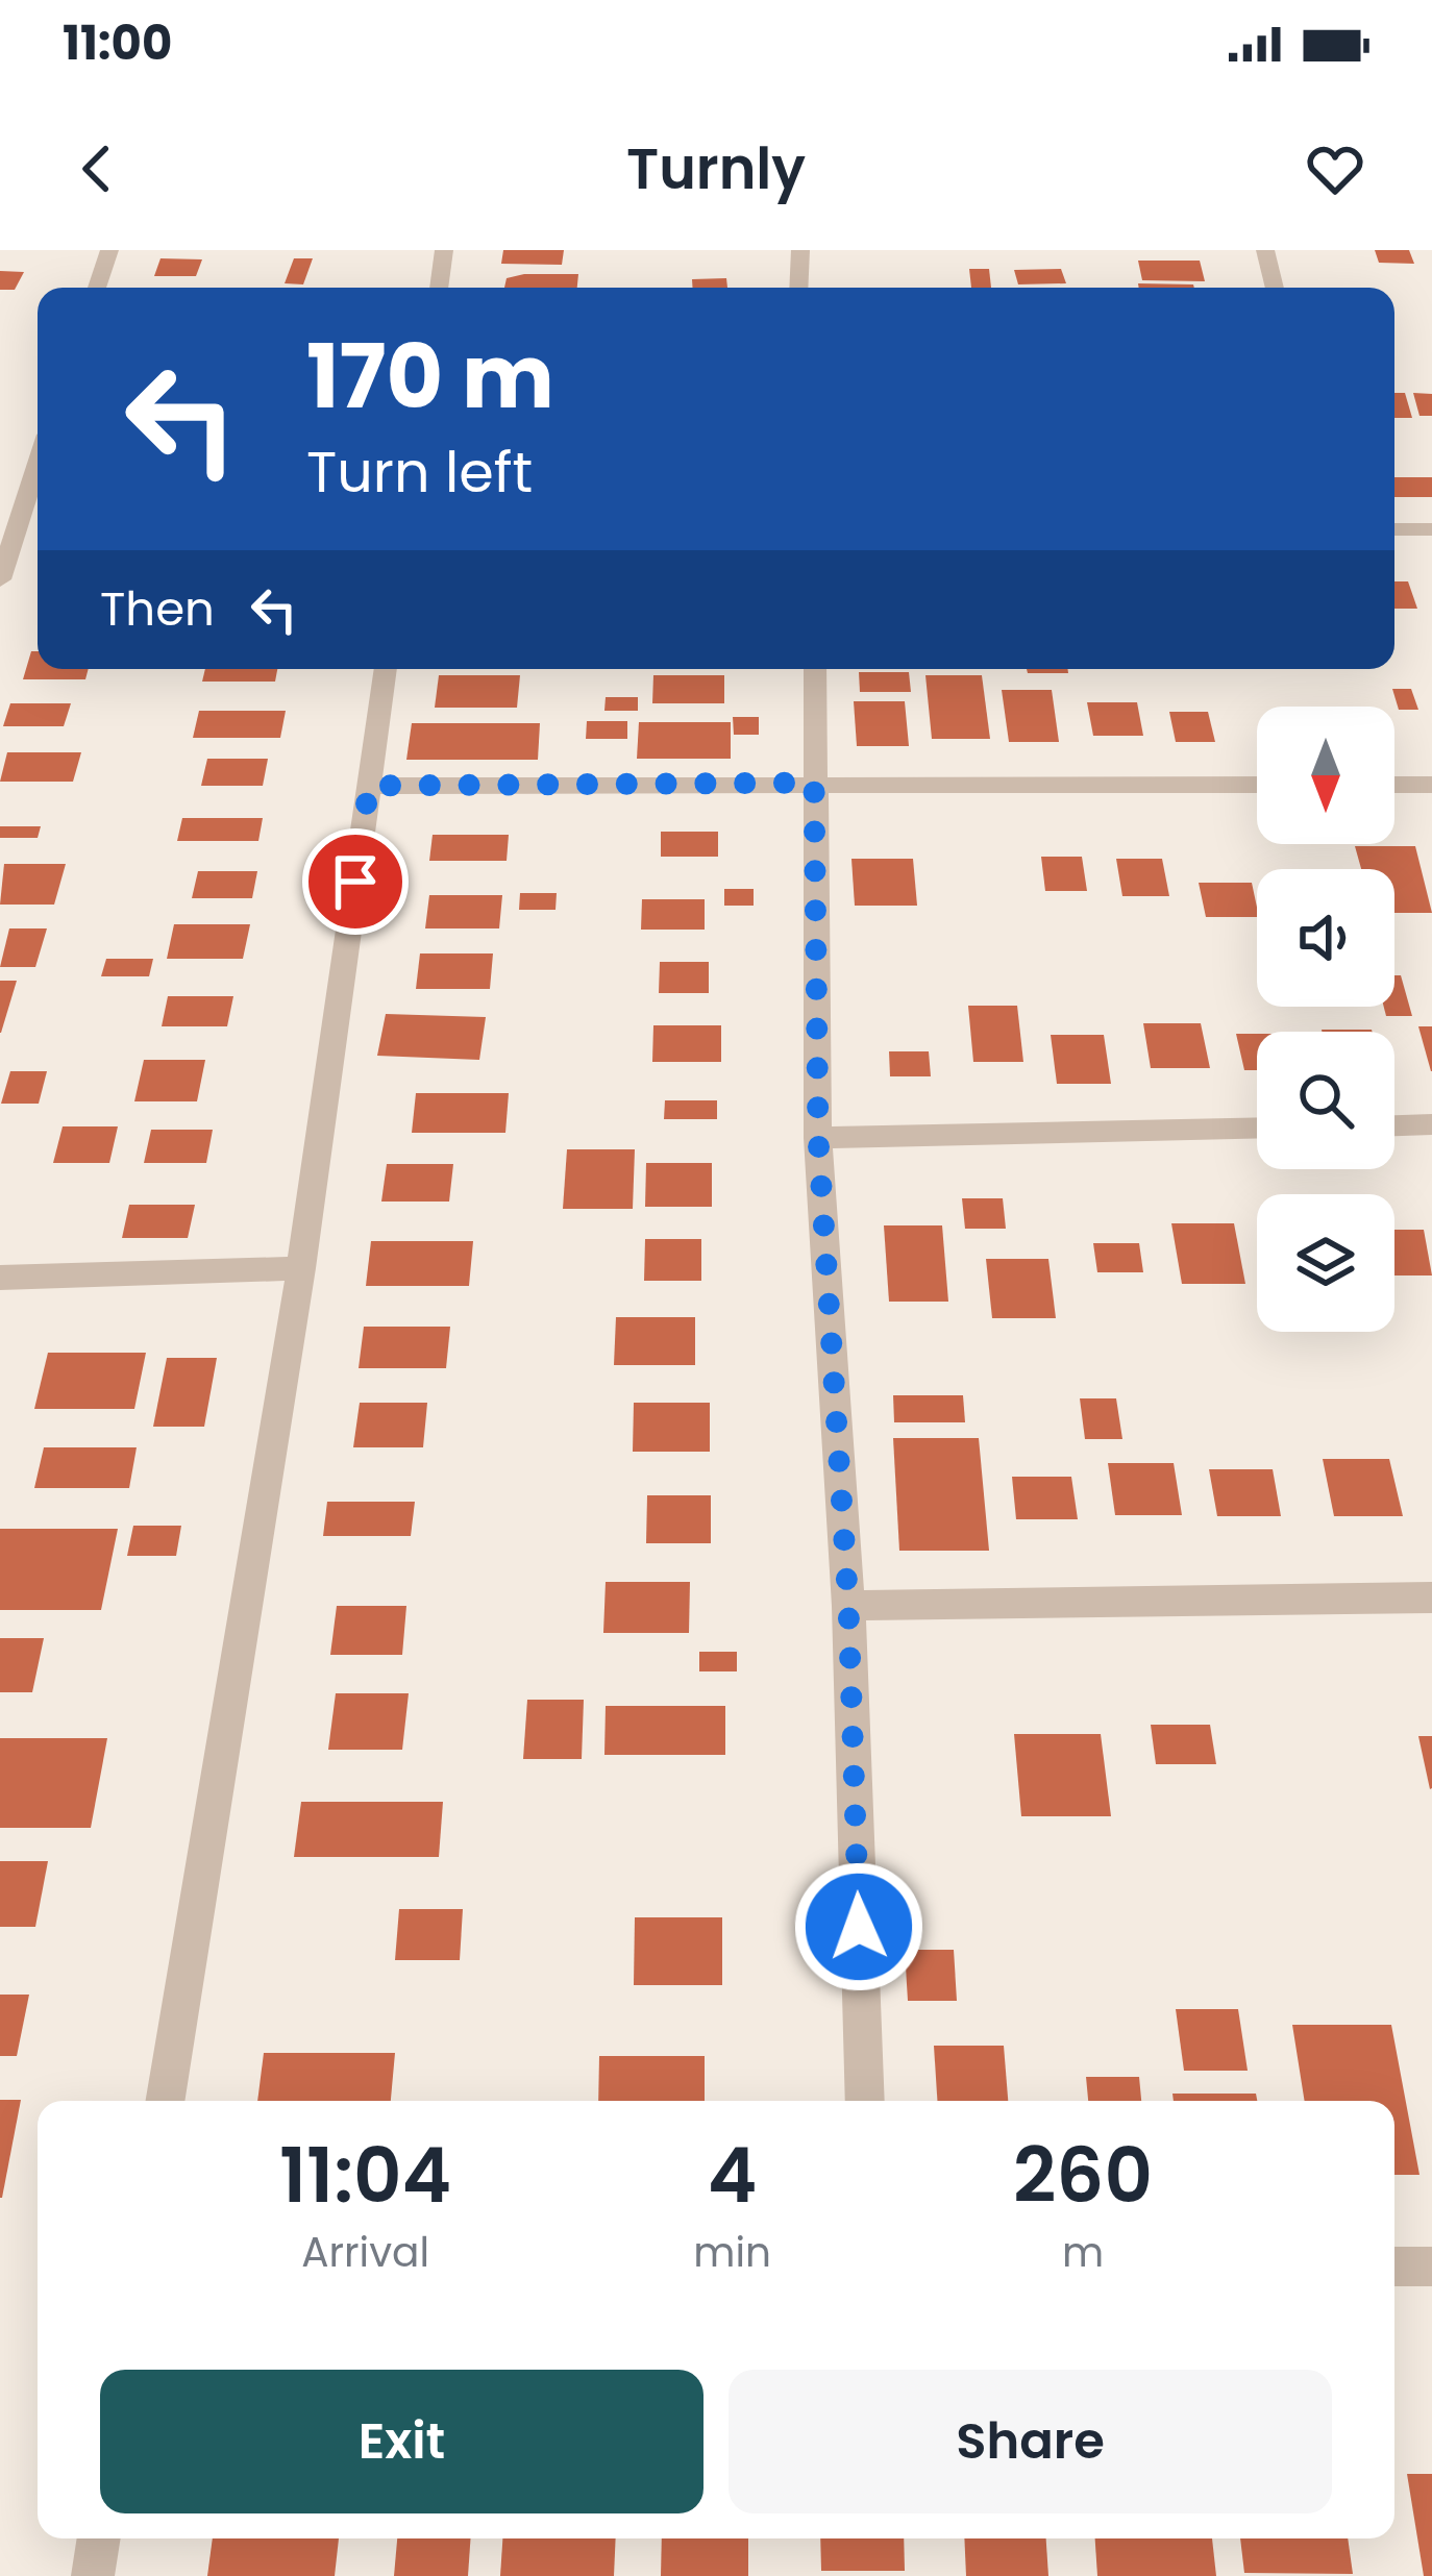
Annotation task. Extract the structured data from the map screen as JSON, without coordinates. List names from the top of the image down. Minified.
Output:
{"north":"bottom","page":{"status":"11:00","header":"Turnly","turn":["170 m","Turn left"],"then":"Then","eta":["11:04","Arrival","4","min","260","m"],"buttons":["Exit","Share"]}}
